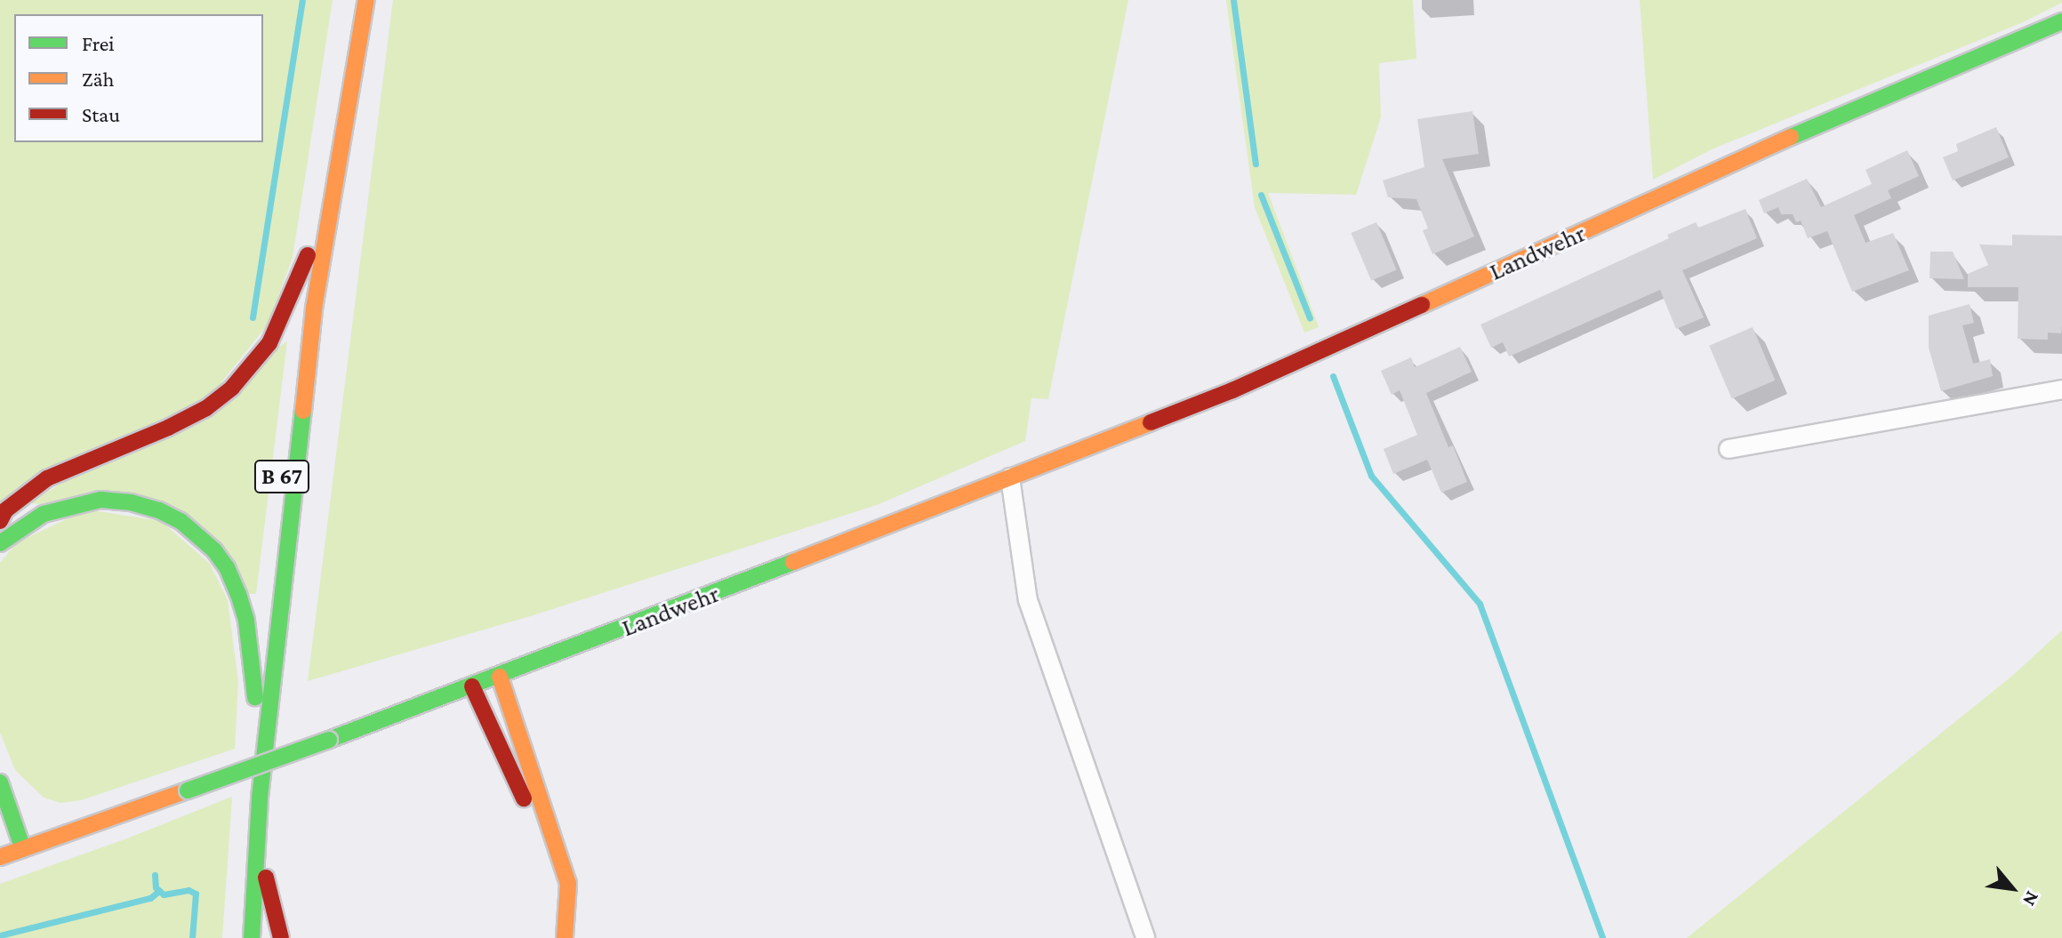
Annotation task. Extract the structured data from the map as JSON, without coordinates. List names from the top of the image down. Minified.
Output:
{"streets":{"main road":["Landwehr","B 67"]},"legend":["Frei","Zäh","Stau"],"north":"bottom right"}
